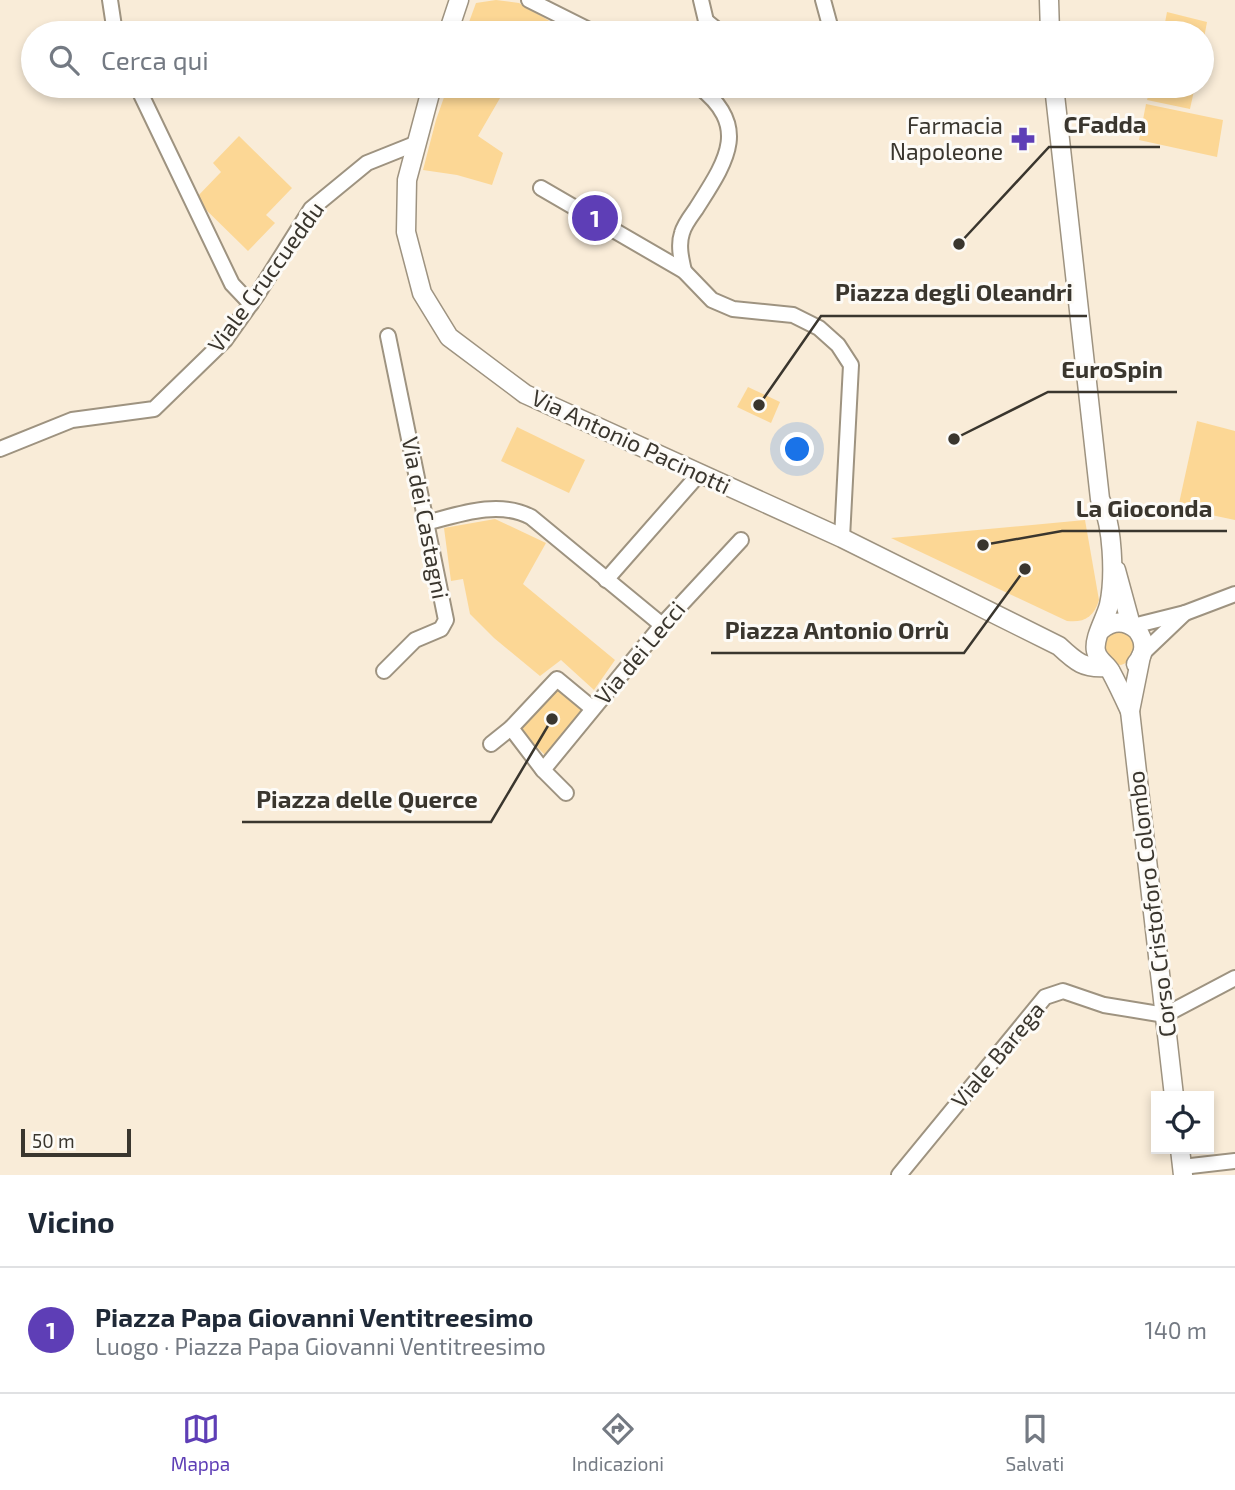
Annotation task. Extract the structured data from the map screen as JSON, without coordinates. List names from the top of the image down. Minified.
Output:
{"streets":{"street":["Viale Cruccueddu","Via Antonio Pacinotti","Via dei Castagni","Via dei Lecci","Corso Cristoforo Colombo","Viale Barega"]},"crossings":[["Viale Cruccueddu","Via Antonio Pacinotti"],["Via Antonio Pacinotti","Corso Cristoforo Colombo"],["Corso Cristoforo Colombo","Viale Barega"]],"places":{"pharmacy":["Farmacia Napoleone"],"other":["CFadda","Piazza degli Oleandri","EuroSpin","La Gioconda","Piazza Antonio Orrù","Piazza delle Querce"]},"scale_bar":"50 m","page":{"search":"Cerca qui","pins":"1","scale":"50 m","heading":"Vicino","list":[{"mark":"1","name":"Piazza Papa Giovanni Ventitreesimo","note":"Luogo · Piazza Papa Giovanni Ventitreesimo","value":"140 m"}],"nav":["Mappa","Indicazioni","Salvati"]}}
